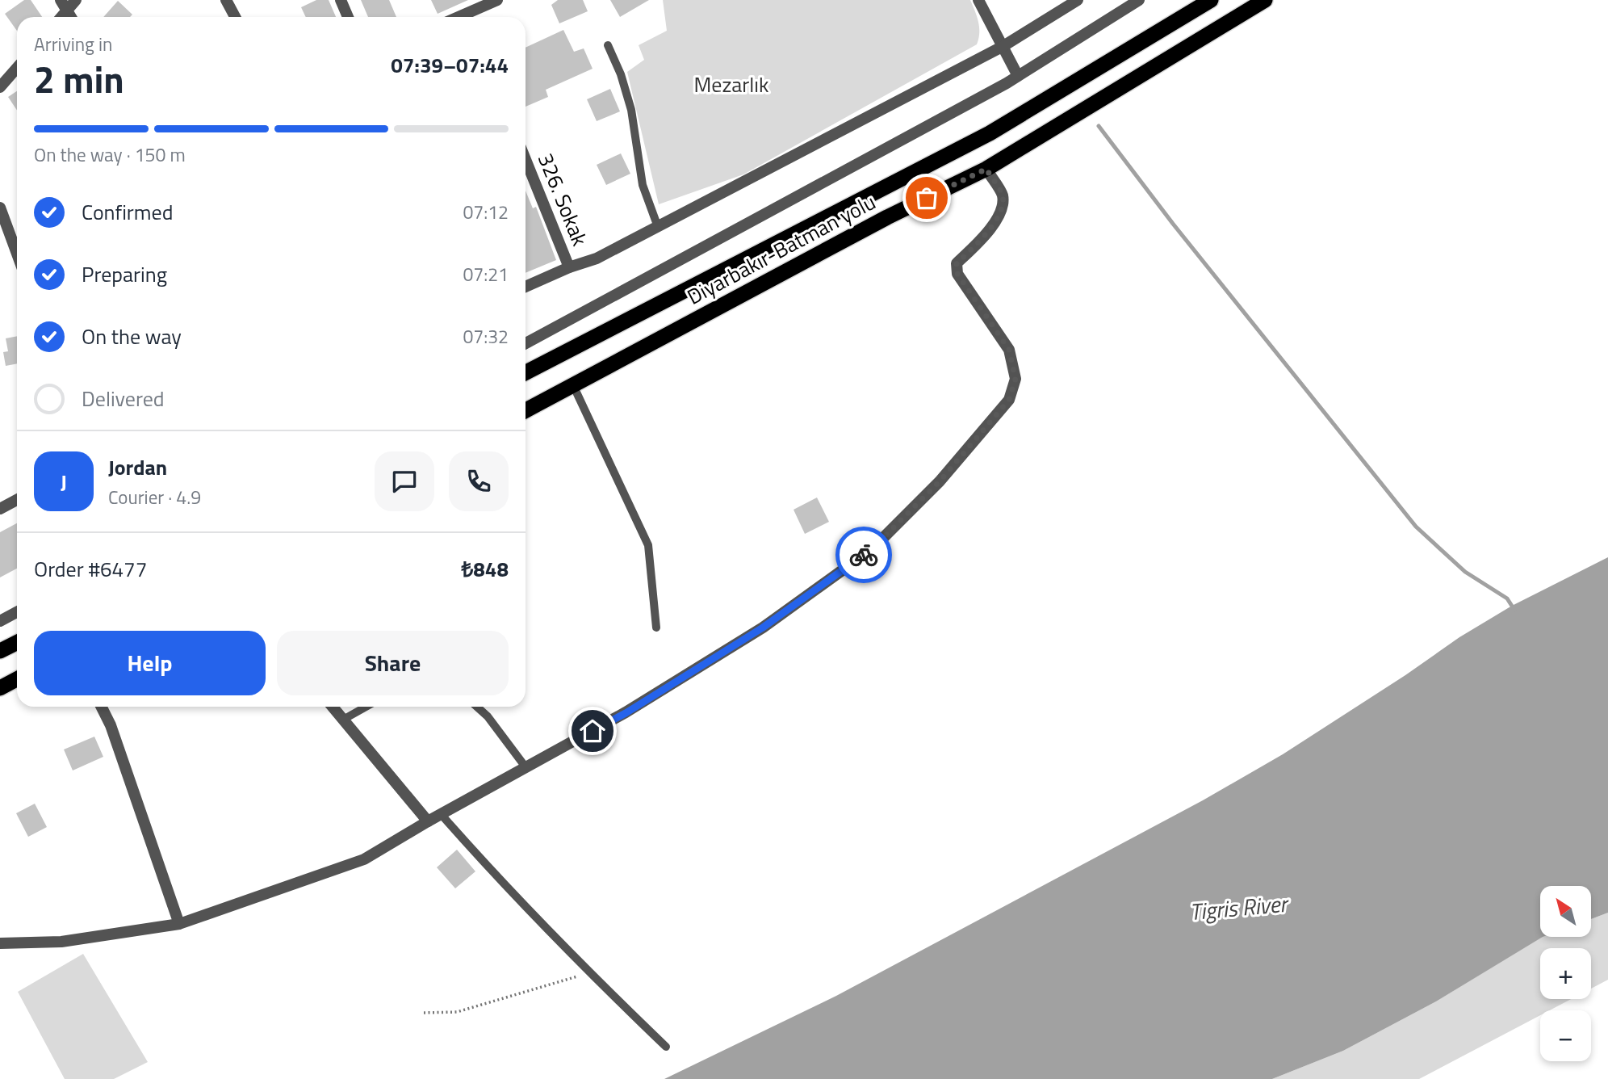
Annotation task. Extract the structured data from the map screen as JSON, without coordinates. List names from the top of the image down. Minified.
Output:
{"streets":{"highway":["Diyarbakır-Batman yolu"],"street":["326. Sokak"]},"water":["Tigris River"],"parks":["Mezarlık"],"north":"top left","page":{"heading":["2 min","Arriving in","07:39–07:44"],"panel":["Jordan","Courier · 4.9","Order #6477","₺848"],"bar":"On the way · 150 m","list":[["Confirmed","07:12"],["Preparing","07:21"],["On the way","07:32"],"Delivered"],"round":"J","buttons":["Help","Share"],"map_buttons":["+","−"]}}
